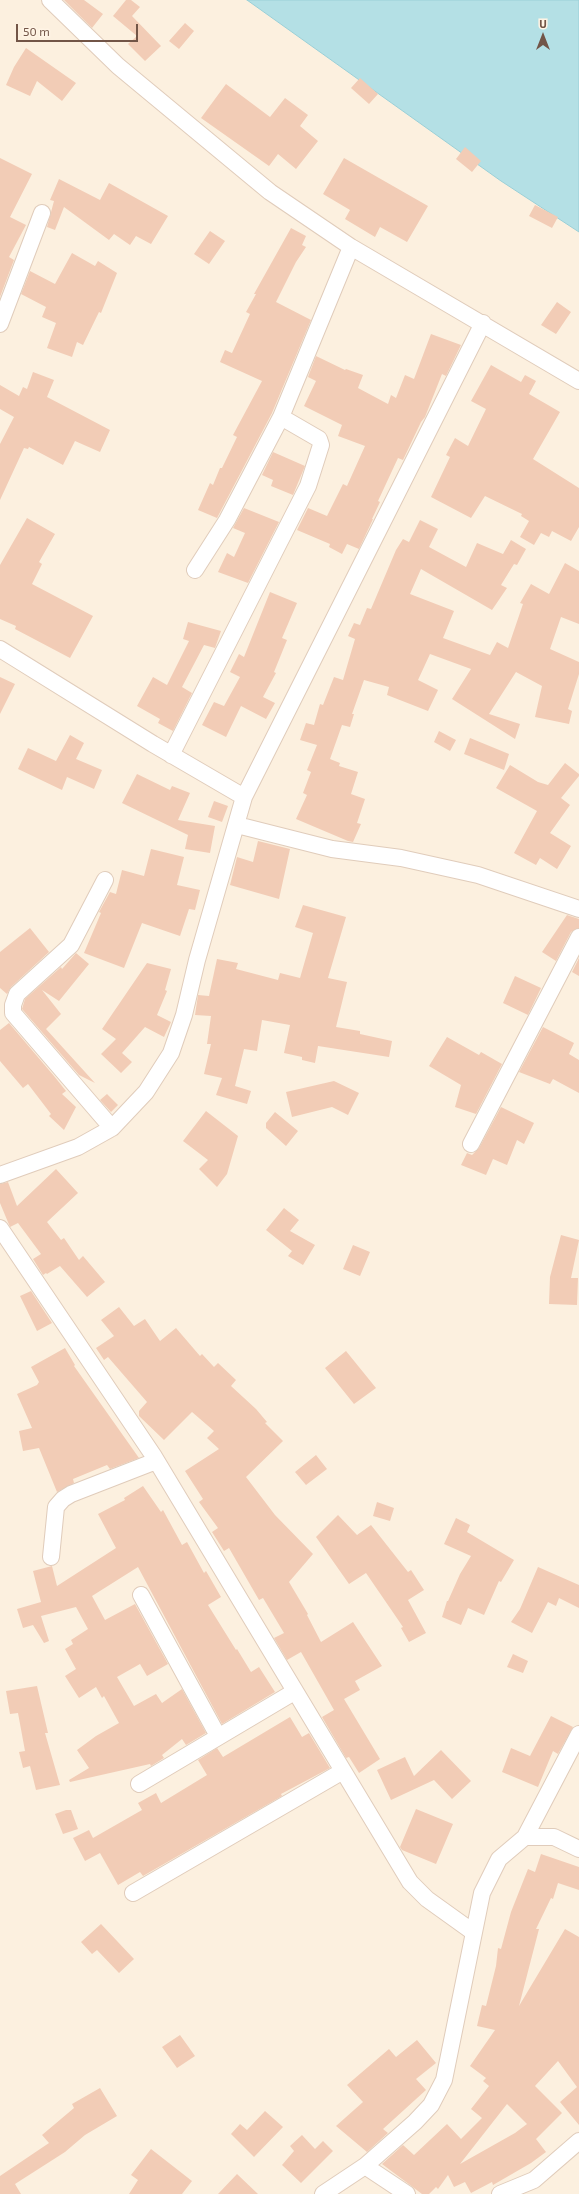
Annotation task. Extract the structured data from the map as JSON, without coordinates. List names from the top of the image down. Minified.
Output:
{"scale_bar":"50 m","north":"top"}
